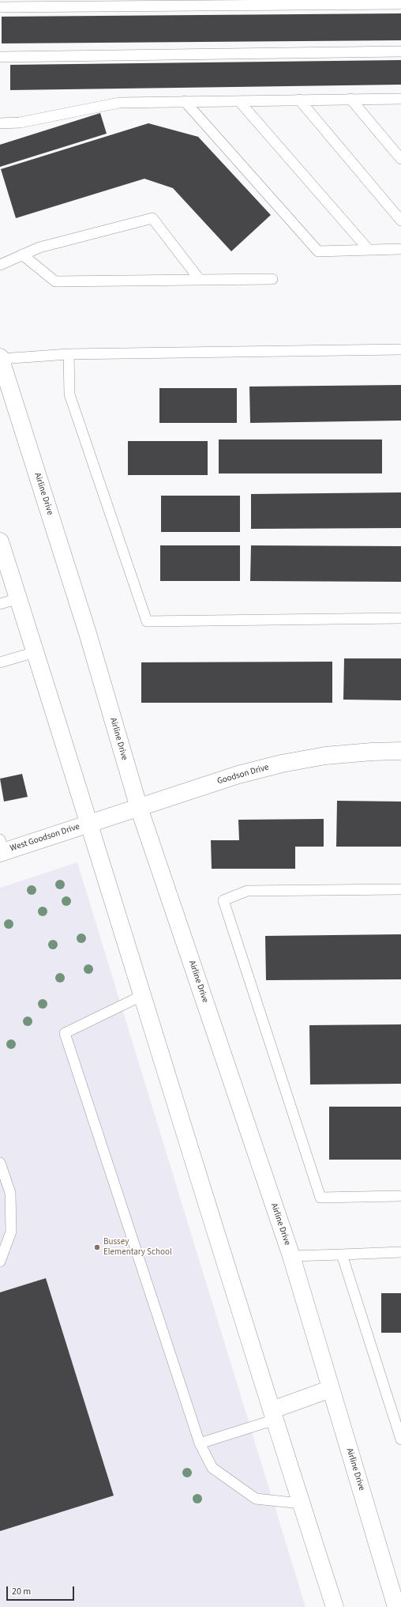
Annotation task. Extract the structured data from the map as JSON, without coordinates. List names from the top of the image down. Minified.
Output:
{"streets":{"main road":["Airline Drive","Goodson Drive","West Goodson Drive"]},"crossings":[["Airline Drive","Goodson Drive"],["Goodson Drive","West Goodson Drive"]],"places":["Bussey Elementary School"],"scale_bar":"20 m"}
